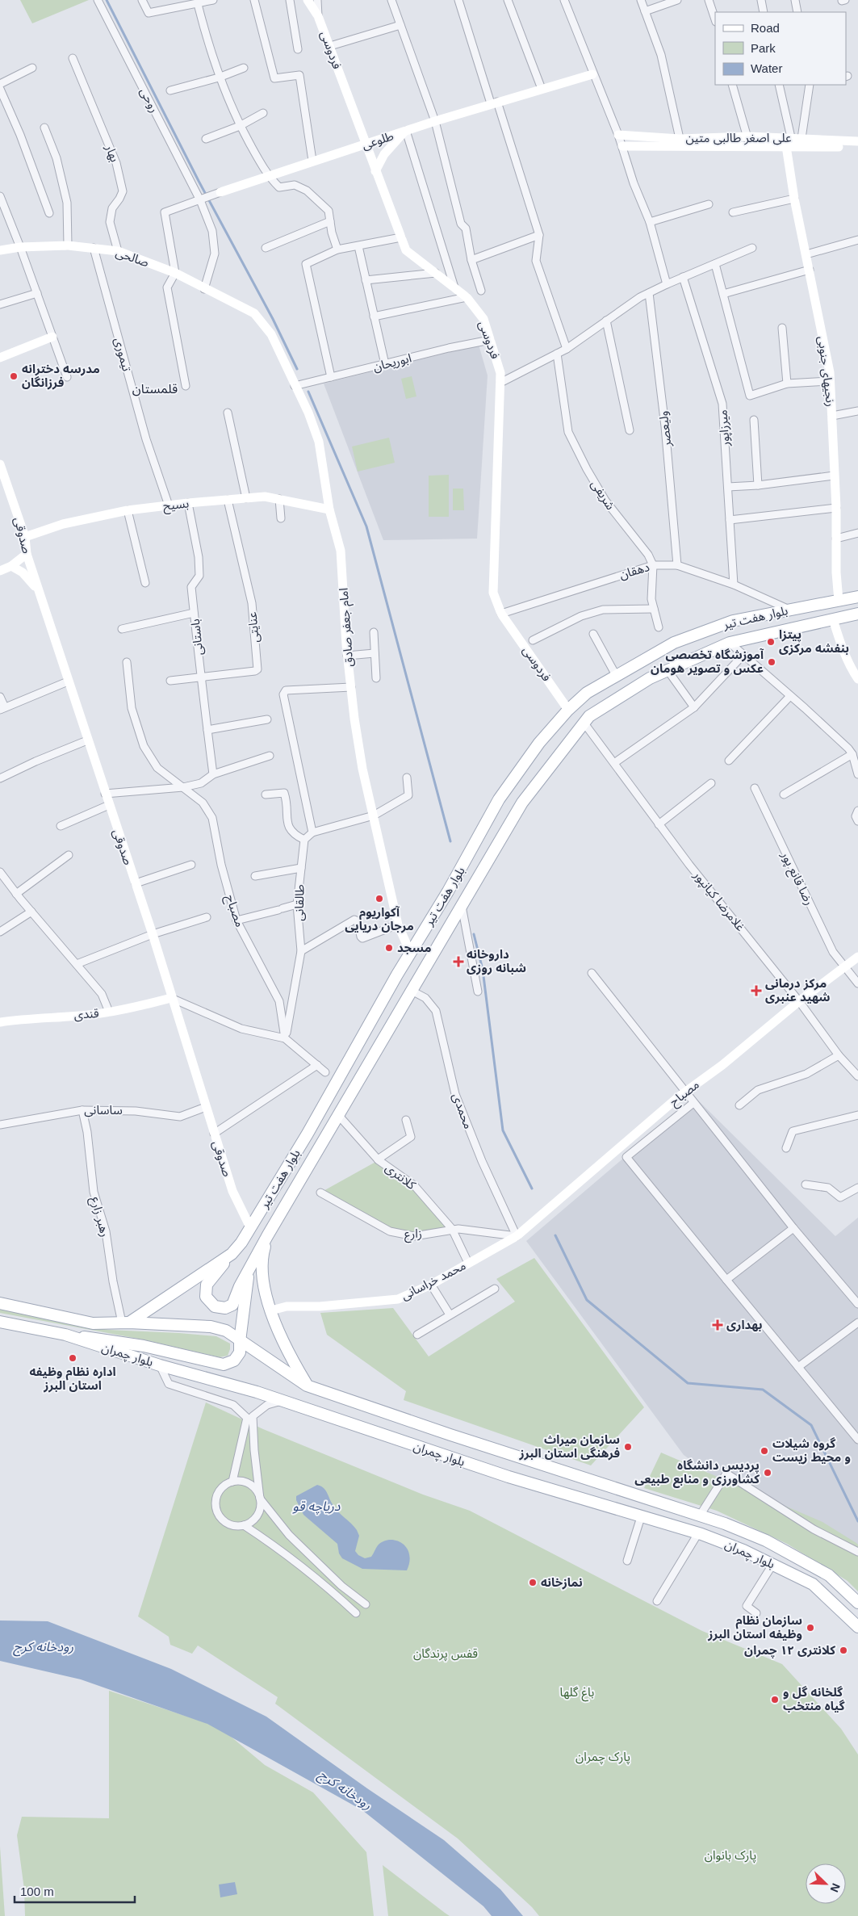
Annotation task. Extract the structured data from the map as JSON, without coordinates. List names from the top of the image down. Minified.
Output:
{"streets":{"main road":["بلوار هفت تیر","بلوار چمران"],"street":["فردوسی","روحی","علی اصغر طالبی متین","طلوعی","بهار","صالحی","تیموری","ابوریحان","رنجیهای جنوبی","میرزاپور","ولیعصر","شریفی","بسیح","صدوقی","دهقان","عنایتی","امام جعفر صادق","باستانی","رضا قانع پور","غلامرضا کیانپور","طالقانی","مصباح","قندی","ساسانی","محمدی","کلانتری","رهبر زارع","زارع","محمد خراسانی"]},"crossings":[["فردوسی","طلوعی"],["فردوسی","ابوریحان"],["فردوسی","دهقان"],["فردوسی","بلوار هفت تیر"],["روحی","طلوعی"],["روحی","صالحی"],["علی اصغر طالبی متین","رنجیهای جنوبی"],["طلوعی","صالحی"],["بهار","صالحی"],["صالحی","تیموری"],["صالحی","امام جعفر صادق"],["تیموری","بسیح"],["ابوریحان","امام جعفر صادق"],["رنجیهای جنوبی","بلوار هفت تیر"],["میرزاپور","دهقان"],["ولیعصر","دهقان"],["شریفی","دهقان"],["بسیح","صدوقی"],["بسیح","عنایتی"],["بسیح","امام جعفر صادق"],["بسیح","باستانی"],["صدوقی","بلوار هفت تیر"],["صدوقی","قندی"],["صدوقی","ساسانی"],["دهقان","بلوار هفت تیر"],["بلوار هفت تیر","امام جعفر صادق"],["بلوار هفت تیر","غلامرضا کیانپور"],["بلوار هفت تیر","محمدی"],["بلوار هفت تیر","کلانتری"],["بلوار هفت تیر","رهبر زارع"],["بلوار هفت تیر","محمد خراسانی"],["بلوار هفت تیر","بلوار چمران"],["عنایتی","باستانی"],["رضا قانع پور","مصباح"],["غلامرضا کیانپور","مصباح"],["طالقانی","مصباح"],["مصباح","محمدی"],["مصباح","زارع"],["مصباح","محمد خراسانی"],["ساسانی","رهبر زارع"],["محمدی","زارع"],["محمدی","محمد خراسانی"],["کلانتری","زارع"],["کلانتری","محمد خراسانی"],["رهبر زارع","بلوار چمران"],["زارع","محمد خراسانی"]],"districts":["قلمستان"],"water":["دریاچه قو","رودخانه کرج"],"parks":["قفس پرندگان","باغ گلها","پارک چمران","پارک بانوان"],"places":{"other":["مدرسه دخترانه فرزانگان","پیتزا بنفشه مرکزی","آموزشگاه تخصصی عکس و تصویر هومان","آکواریوم مرجان دریایی","مسجد","اداره نظام وظیفه استان البرز","سازمان میراث فرهنگی استان البرز","گروه شیلات و محیط زیست","پردیس دانشگاه کشاورزی و منابع طبیعی","نمازخانه","سازمان نظام وظیفه استان البرز","کلانتری ۱۲ چمران","گلخانه گل و گیاه منتخب"],"health":["داروخانه شبانه روزی","مرکز درمانی شهید عنبری","بهداری"]},"legend":["Road","Park","Water"],"scale_bar":"100 m","north":"bottom right"}
